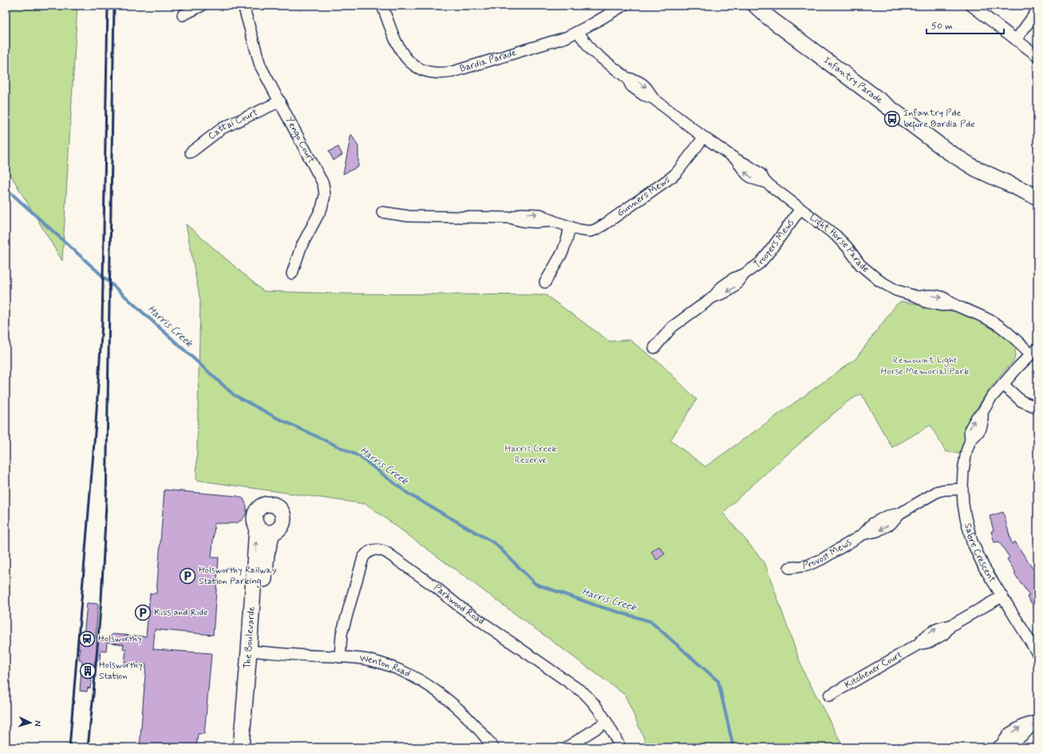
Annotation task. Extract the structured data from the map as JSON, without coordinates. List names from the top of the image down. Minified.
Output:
{"streets":{"street":["Bardia Parade","Infantry Parade","Cattai Court","Yengo Court","Gunners Mews","Troopers Mews","Light Horse Parade","Sabre Crescent","Provost Mews","Parkwood Road","The Boulevarde","Wenton Road","Kitchener Court"]},"crossings":[["Bardia Parade","Light Horse Parade"],["Cattai Court","Yengo Court"],["Gunners Mews","Light Horse Parade"],["Troopers Mews","Light Horse Parade"],["Light Horse Parade","Sabre Crescent"],["Sabre Crescent","Provost Mews"],["Sabre Crescent","Kitchener Court"],["Parkwood Road","Wenton Road"],["The Boulevarde","Wenton Road"]],"water":["Harris Creek"],"parks":["Remount Light Horse Memorial Park","Harris Creek Reserve"],"places":{"bus stop":["Infantry Pde before Bardia Pde"],"parking":["Holsworthy Railway Station Parking","Kiss and Ride"],"station":["Holsworthy"],"building":["Holsworthy Station"]},"scale_bar":"50 m","north":"right"}
